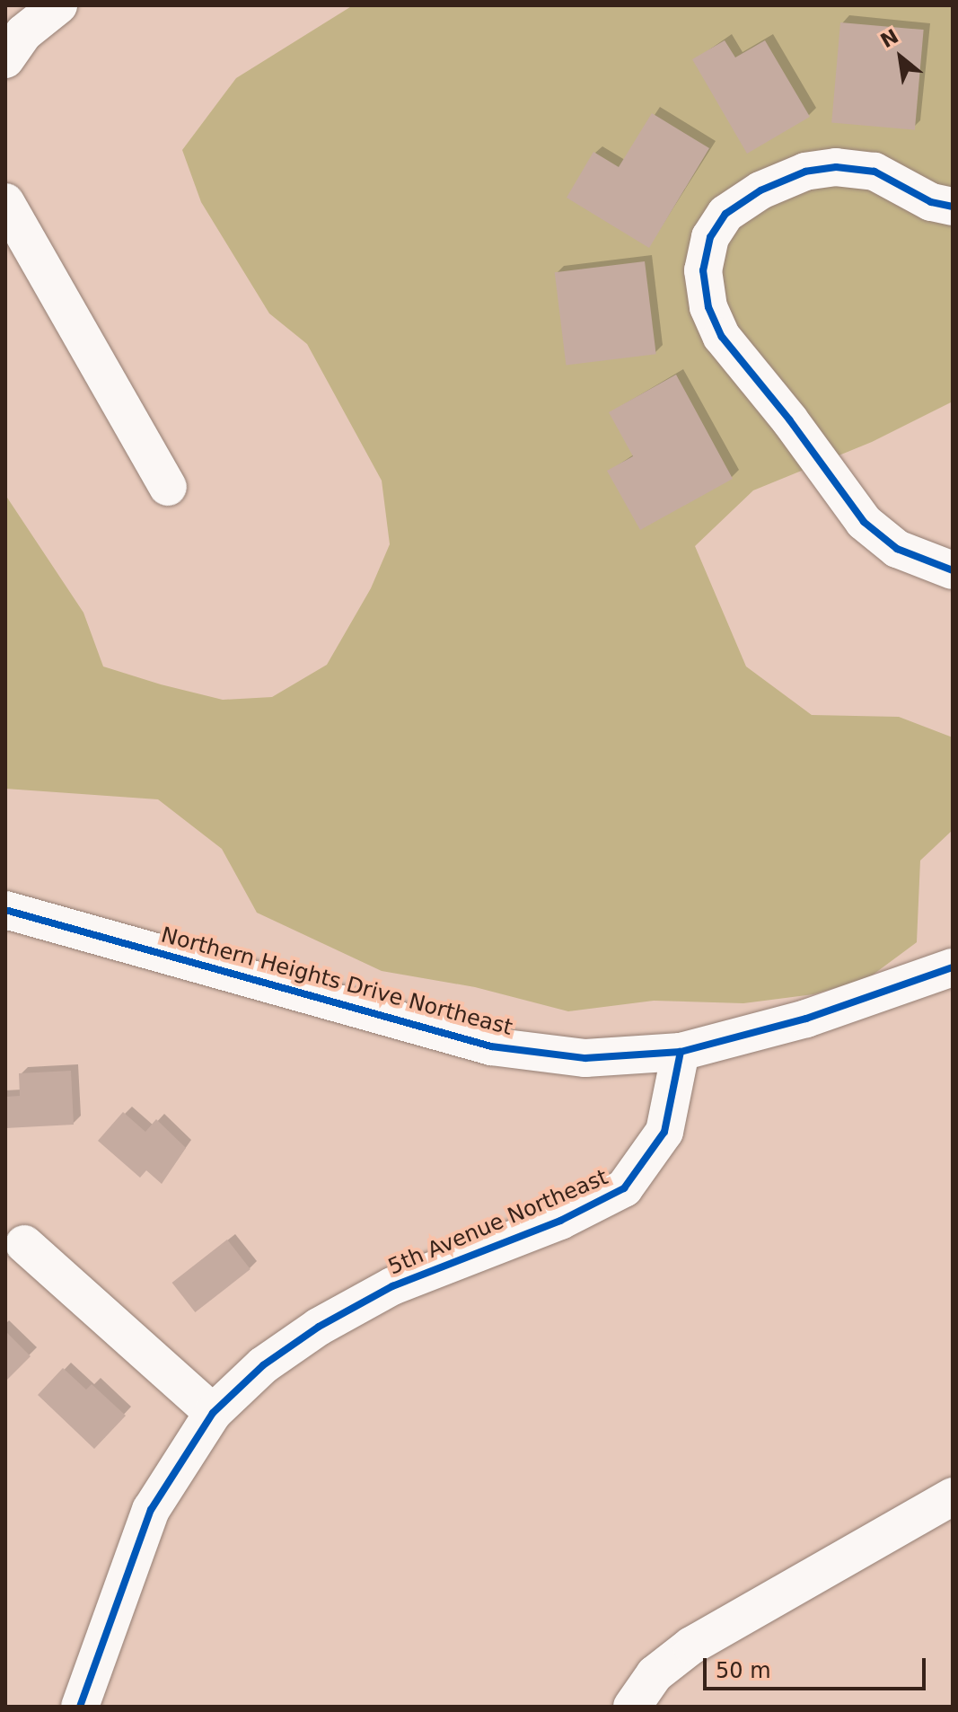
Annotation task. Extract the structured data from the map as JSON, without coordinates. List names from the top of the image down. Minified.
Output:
{"streets":{"street":["Northern Heights Drive Northeast","5th Avenue Northeast"]},"crossings":[["Northern Heights Drive Northeast","5th Avenue Northeast"]],"scale_bar":"50 m","north":"top left"}
